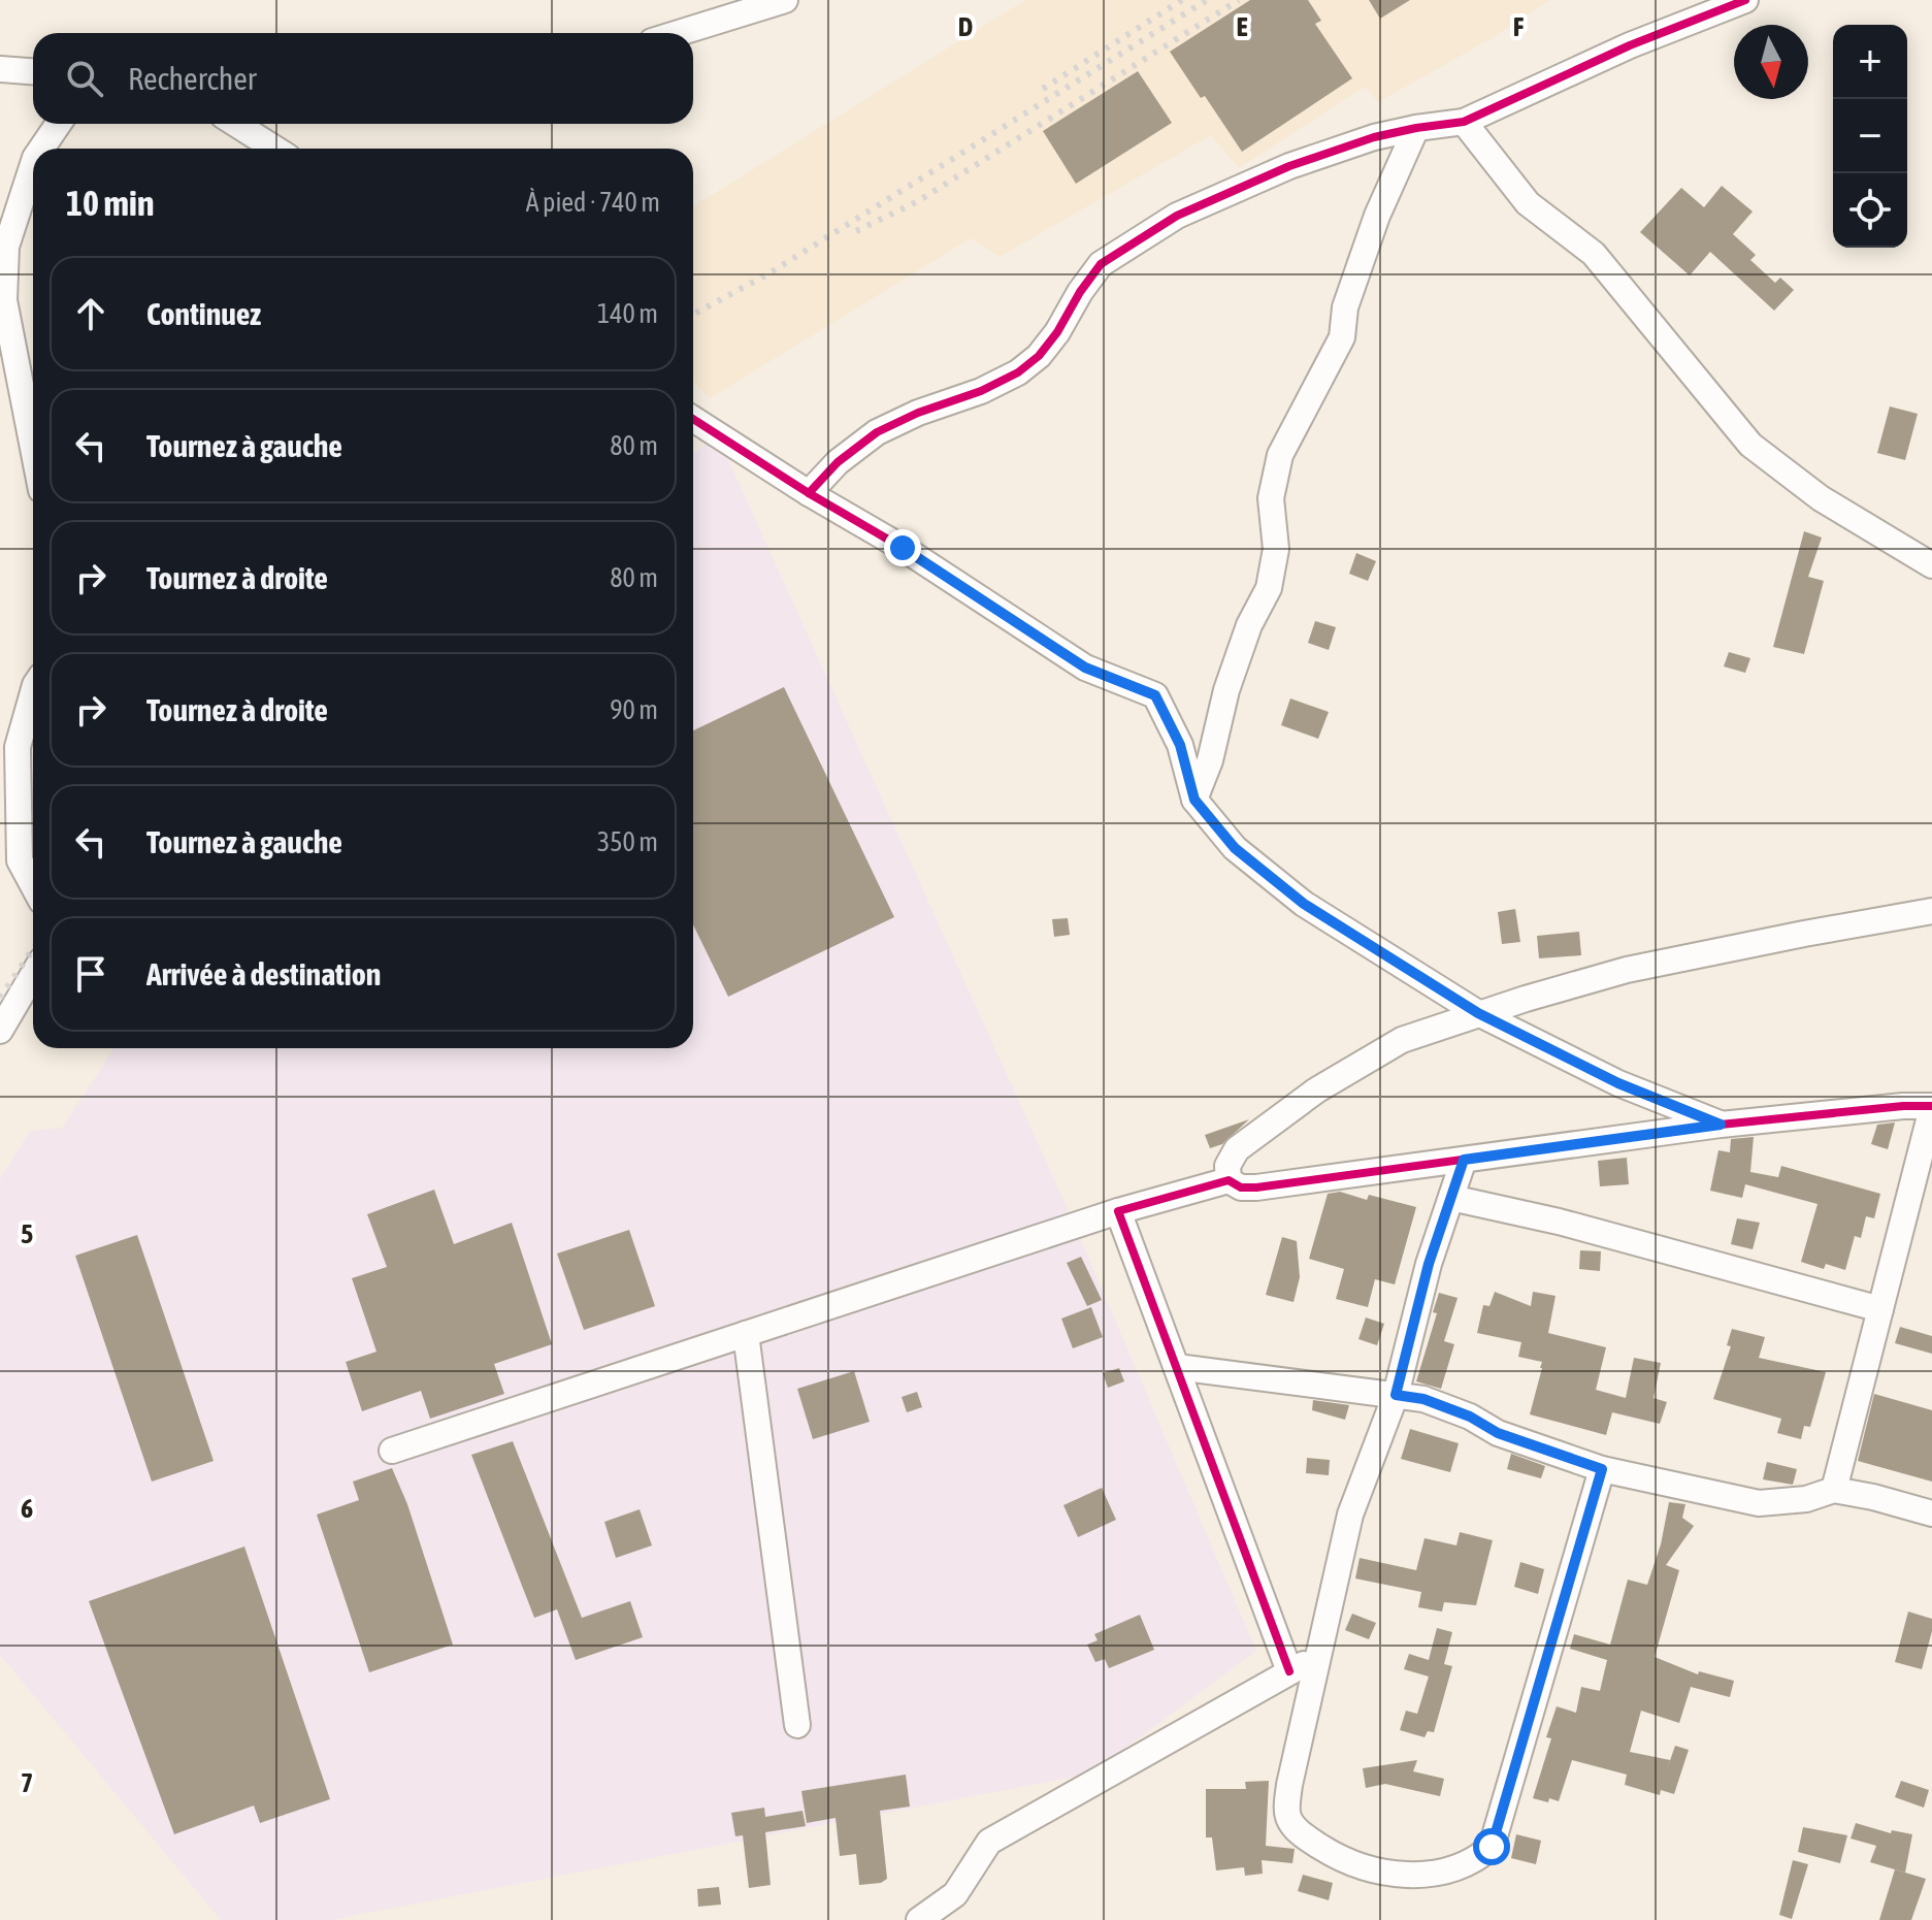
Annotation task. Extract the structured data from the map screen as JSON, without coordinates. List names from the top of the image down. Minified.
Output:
{"north":"bottom","page":{"map_buttons":["+","−"],"search":"Rechercher","heading":["10 min","À pied · 740 m"],"list":[["Continuez","140 m"],["Tournez à gauche","80 m"],["Tournez à droite","80 m"],["Tournez à droite","90 m"],["Tournez à gauche","350 m"],"Arrivée à destination"]},"grid":{"columns":["D","E","F"],"rows":["5","6","7"]}}
